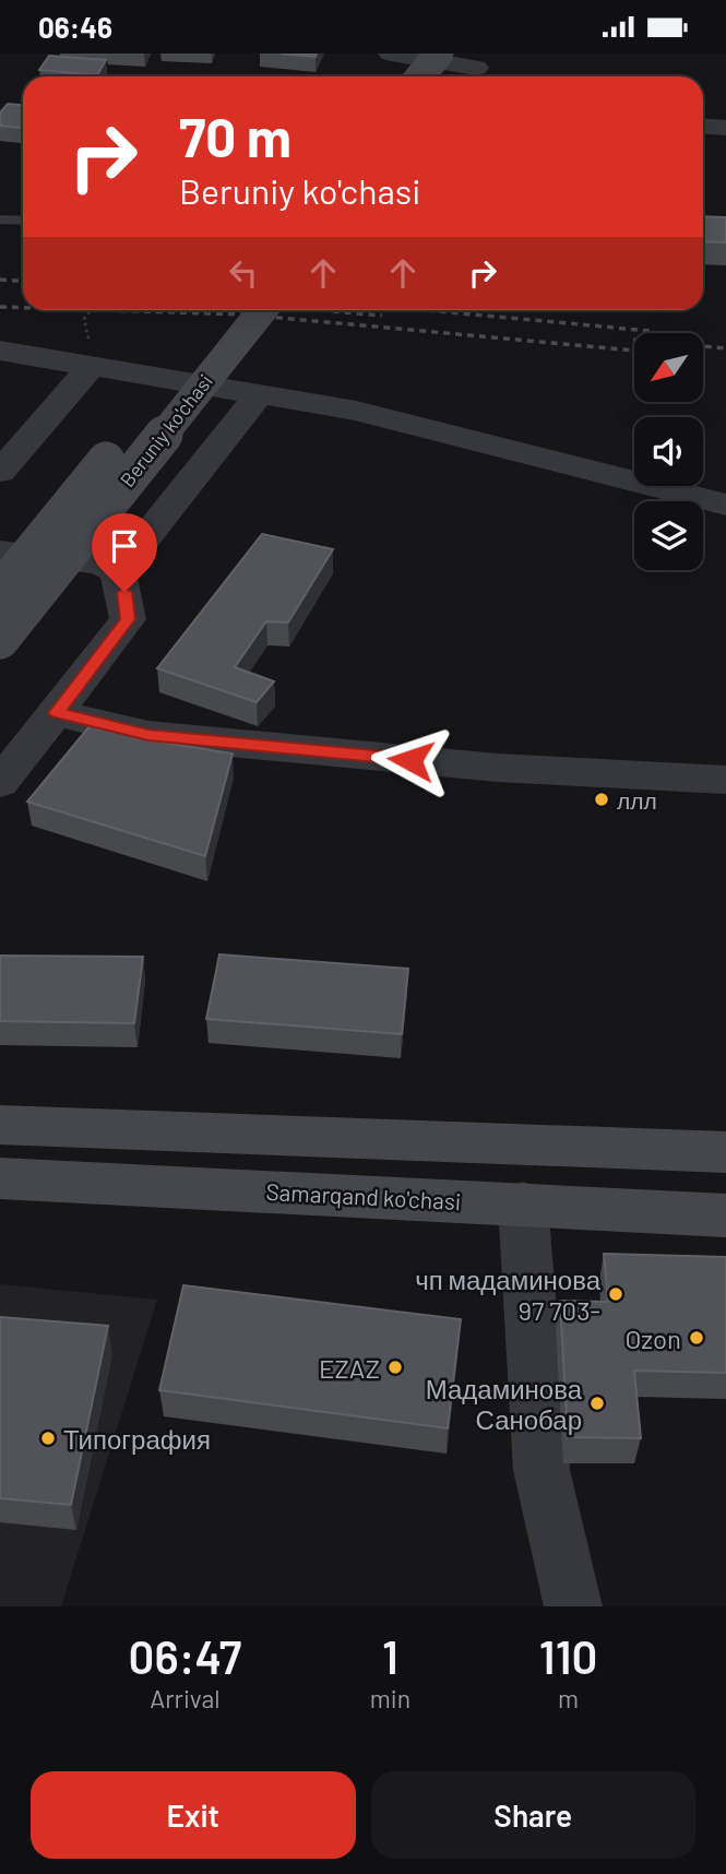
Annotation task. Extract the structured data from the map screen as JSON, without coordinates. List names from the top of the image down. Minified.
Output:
{"streets":{"main road":["Beruniy ko'chasi","Samarqand ko'chasi"]},"places":["ллл","чп мадаминова 97 703-","Ozon","EZAZ","Мадаминова Санобар","Типография"],"north":"bottom left","page":{"status":"06:46","turn":["70 m","Beruniy ko'chasi"],"eta":["06:47","Arrival","1","min","110","m"],"buttons":["Exit","Share"]}}
